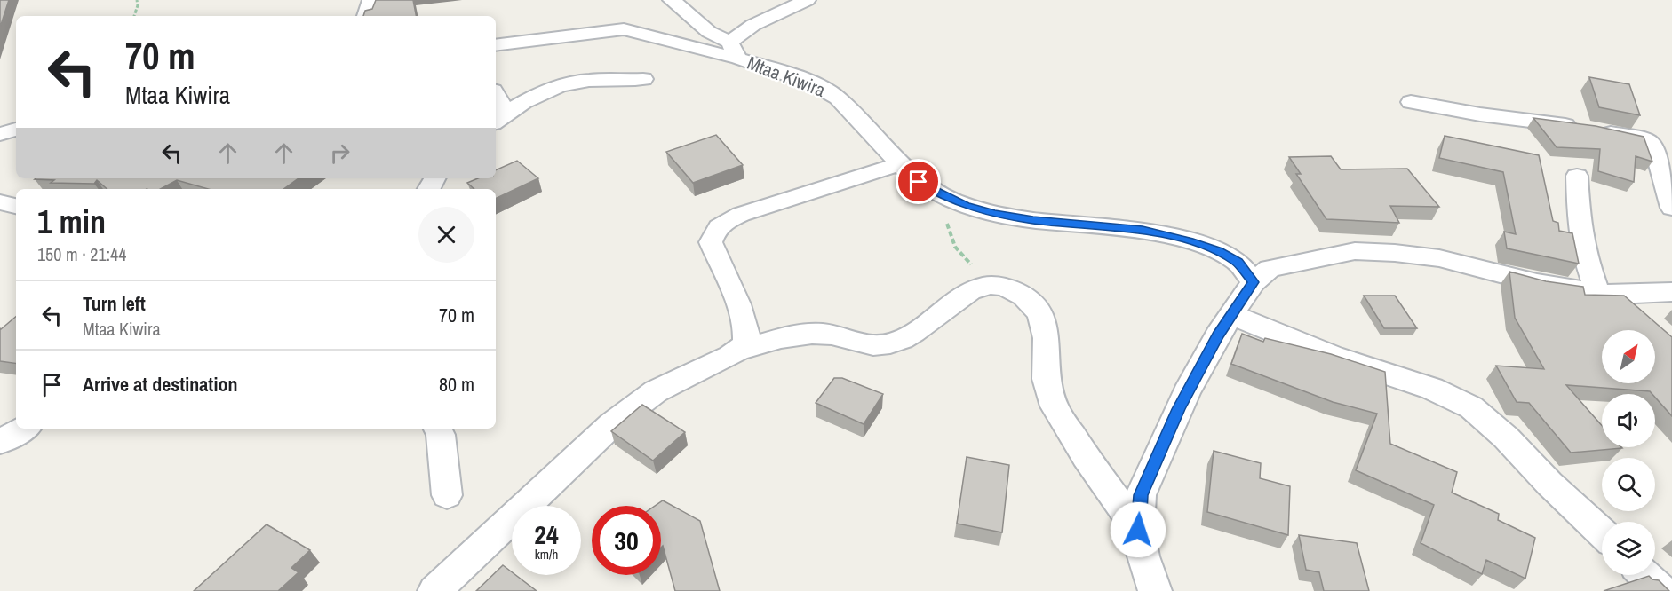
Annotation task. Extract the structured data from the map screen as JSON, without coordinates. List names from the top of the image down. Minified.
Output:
{"streets":{"street":["Mtaa Kiwira"]},"north":"top right","page":{"turn":["70 m","Mtaa Kiwira"],"heading":["1 min","150 m · 21:44"],"list":[{"name":"Turn left","note":"Mtaa Kiwira","value":"70 m"},{"name":"Arrive at destination","value":"80 m"}],"speed":"24 km/h","limit":"30"}}
